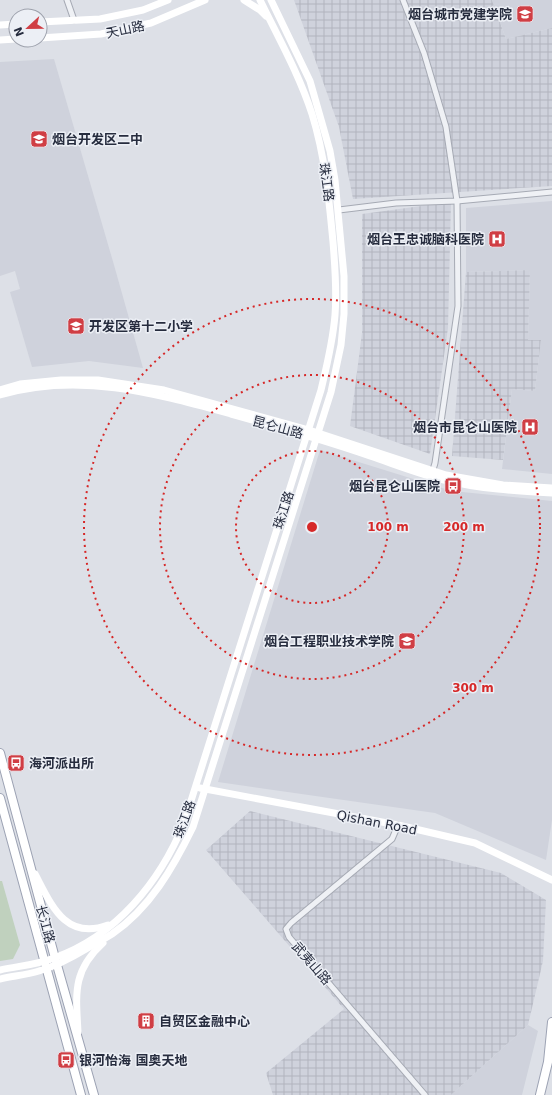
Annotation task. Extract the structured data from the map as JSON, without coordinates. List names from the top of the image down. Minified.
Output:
{"streets":{"main road":["天山路","珠江路","昆仑山路","Qishan Road","长江路"],"street":["武夷山路"]},"crossings":[["珠江路","昆仑山路"],["珠江路","Qishan Road"],["珠江路","长江路"],["Qishan Road","武夷山路"]],"places":{"school or university":["烟台城市党建学院","烟台开发区二中","开发区第十二小学","烟台工程职业技术学院"],"hospital":["烟台王忠诚脑科医院","烟台市昆仑山医院"],"bus stop":["烟台昆仑山医院","海河派出所","银河怡海 国奥天地"],"building":["自贸区金融中心"]},"north":"left","rings":["100 m","200 m","300 m"]}
